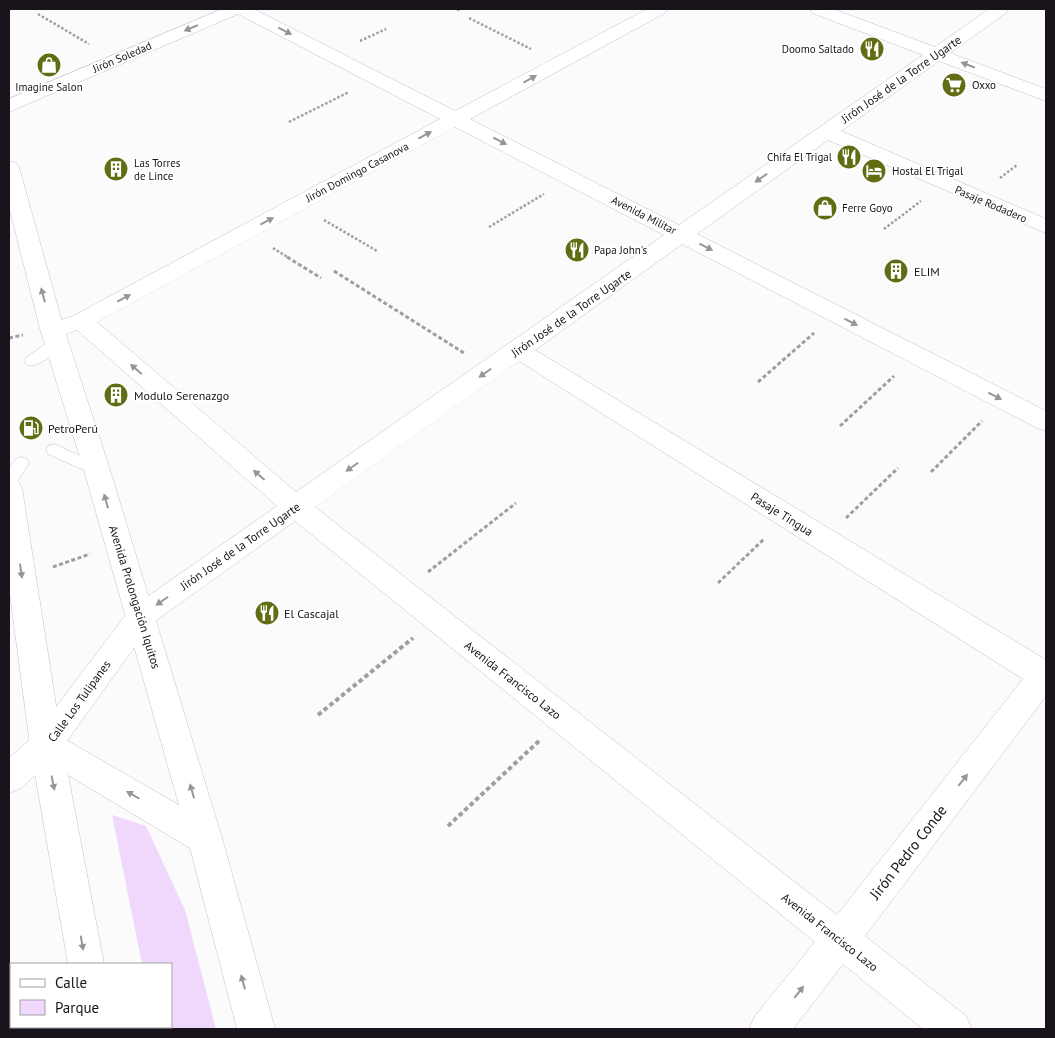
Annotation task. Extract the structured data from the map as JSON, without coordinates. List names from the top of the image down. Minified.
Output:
{"streets":{"street":["Jirón Soledad","Jirón José de la Torre Ugarte","Jirón Domingo Casanova","Pasaje Rodadero","Avenida Militar","Pasaje Tingua","Avenida Prolongación Iquitos","Avenida Francisco Lazo","Calle Los Tulipanes","Jirón Pedro Conde"]},"crossings":[["Jirón José de la Torre Ugarte","Pasaje Rodadero"],["Jirón José de la Torre Ugarte","Avenida Militar"],["Jirón José de la Torre Ugarte","Pasaje Tingua"],["Jirón José de la Torre Ugarte","Avenida Prolongación Iquitos"],["Jirón José de la Torre Ugarte","Avenida Francisco Lazo"],["Jirón José de la Torre Ugarte","Calle Los Tulipanes"],["Jirón Domingo Casanova","Avenida Militar"],["Jirón Domingo Casanova","Avenida Prolongación Iquitos"],["Jirón Domingo Casanova","Avenida Francisco Lazo"],["Pasaje Tingua","Jirón Pedro Conde"],["Avenida Prolongación Iquitos","Calle Los Tulipanes"],["Avenida Francisco Lazo","Jirón Pedro Conde"]],"one_way":["Jirón Soledad","Jirón José de la Torre Ugarte","Jirón Domingo Casanova","Avenida Militar","Jirón Pedro Conde"],"places":{"restaurant":["Doomo Saltado","Chifa El Trigal","Papa John's","El Cascajal"],"shop":["Imagine Salon","Ferre Goyo"],"supermarket":["Oxxo"],"building":["Las Torres de Lince","ELIM","Modulo Serenazgo"],"hotel":["Hostal El Trigal"],"fuel station":["PetroPerú"]},"legend":["Calle","Parque"]}
